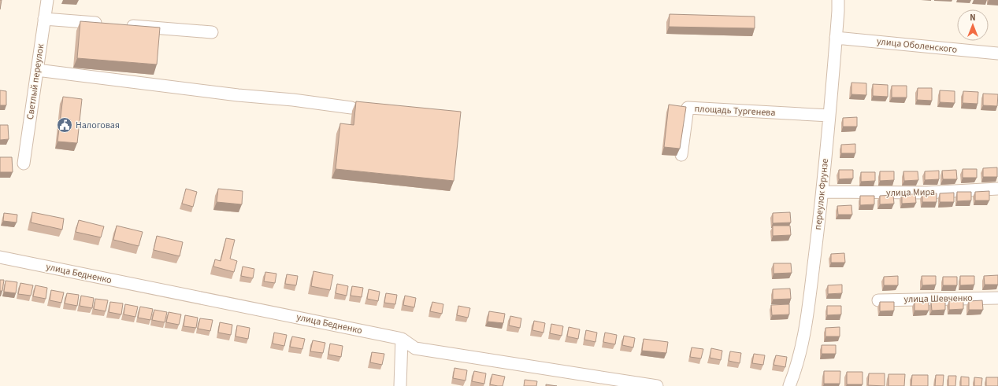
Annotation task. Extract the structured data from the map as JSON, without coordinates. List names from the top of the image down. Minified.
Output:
{"streets":{"street":["улица Оболенского","Светлый переулок","площадь Тургенева","улица Мира","переулок Фрунзе","улица Бедненко","улица Шевченко"]},"crossings":[["улица Оболенского","переулок Фрунзе"],["площадь Тургенева","переулок Фрунзе"],["улица Мира","переулок Фрунзе"]],"places":{"public building":["Налоговая"]},"north":"top"}
